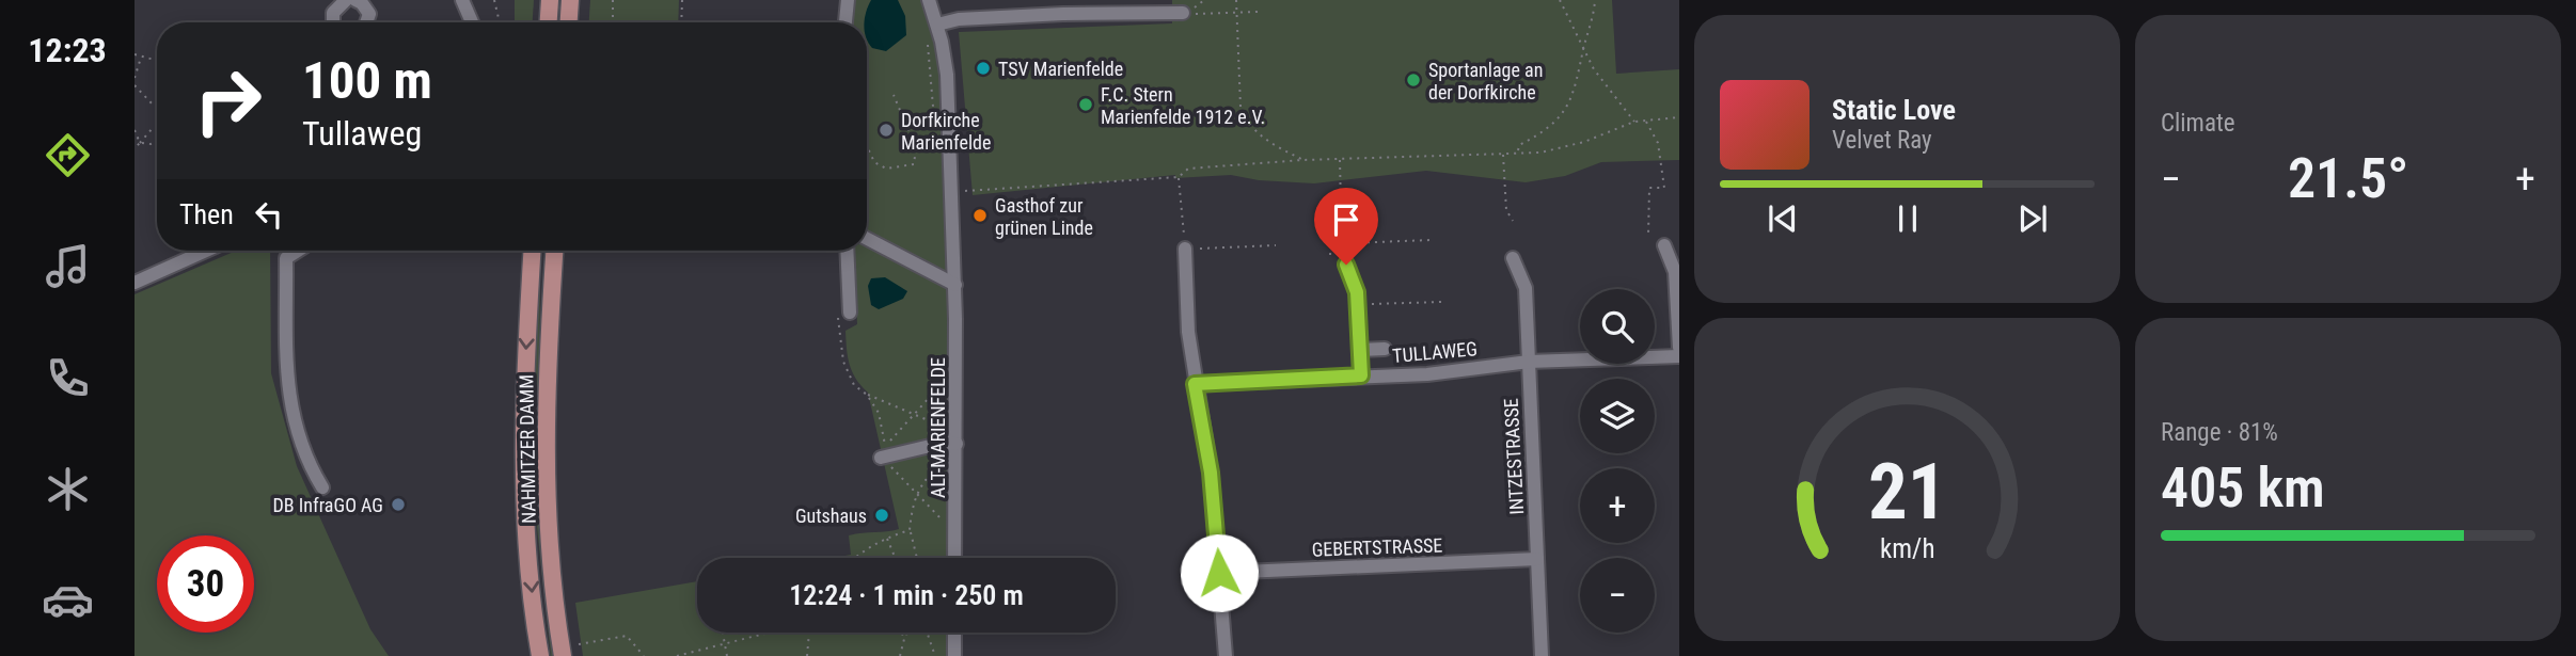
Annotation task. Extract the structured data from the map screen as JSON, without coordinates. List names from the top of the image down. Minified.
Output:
{"streets":{"main road":["NAHMITZER DAMM"],"street":["TULLAWEG","ALT-MARIENFELDE","INTZESTRASSE","GEBERTSTRASSE"]},"crossings":[["TULLAWEG","INTZESTRASSE"],["INTZESTRASSE","GEBERTSTRASSE"]],"places":["TSV Marienfelde","Sportanlage an der Dorfkirche","F.C. Stern Marienfelde 1912 e.V.","Dorfkirche Marienfelde","Gasthof zur grünen Linde","DB InfraGO AG","Gutshaus"],"page":{"tabs":"12:23","tile":["Climate",["Range · 81%","405 km"]],"turn":["100 m","Tullaweg"],"song":["Static Love","Velvet Ray"],"heat":["−","21.5°","+"],"then":"Then","map_buttons":["+","−"],"limit":"30","trip":"12:24 · 1 min · 250 m","gauge":["21","km/h"]}}
